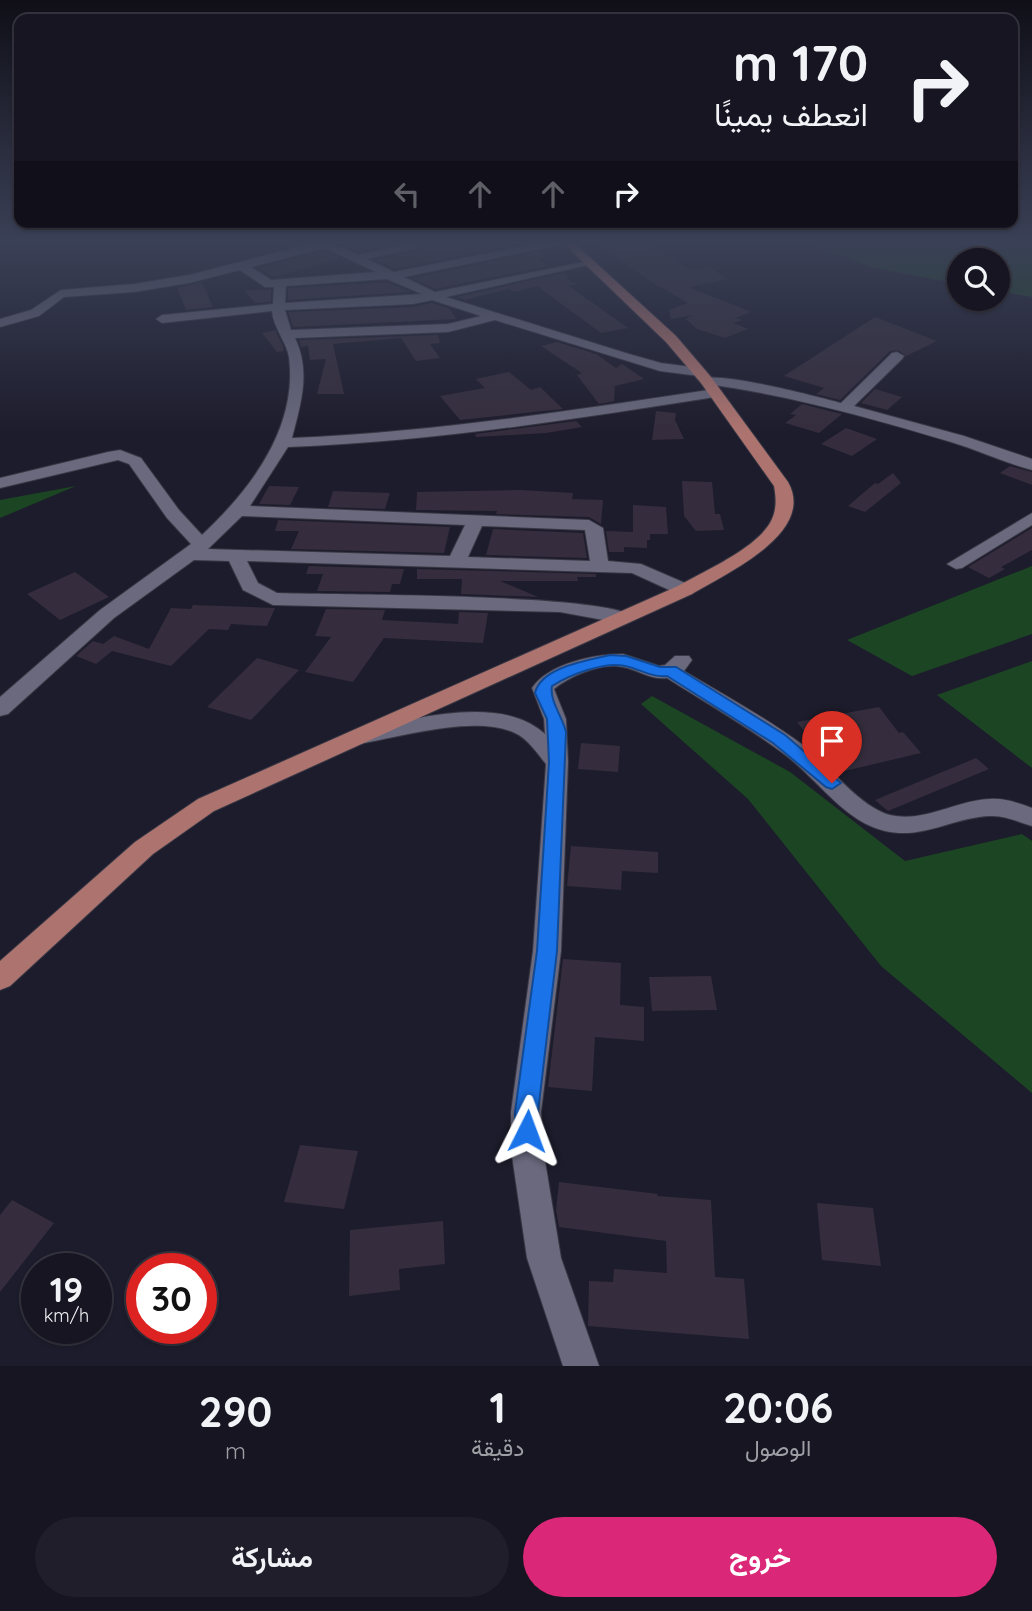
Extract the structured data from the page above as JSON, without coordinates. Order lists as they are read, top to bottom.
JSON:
{
  "page": {
    "turn": ["170 m", "انعطف يمينًا"],
    "speed": "19 km/h",
    "limit": "30",
    "eta": [
      "20:06",
      "الوصول",
      "1",
      "دقيقة",
      "290",
      "m"
    ],
    "buttons": ["خروج", "مشاركة"]
  }
}
